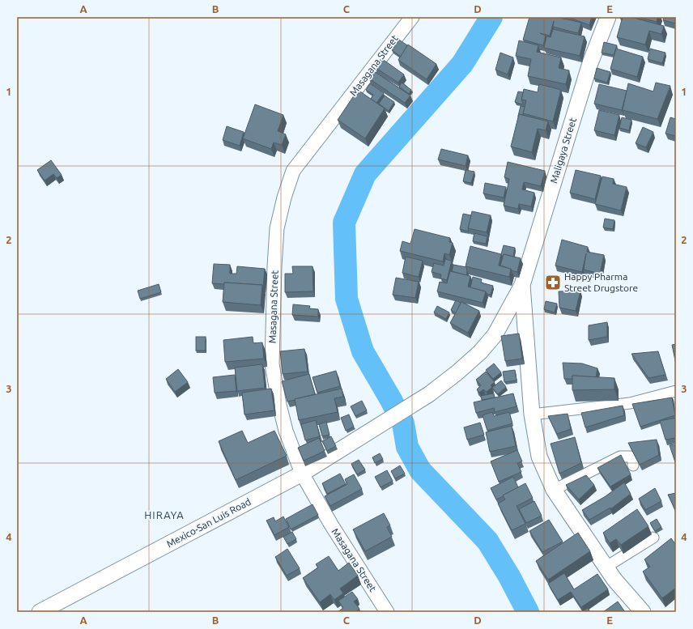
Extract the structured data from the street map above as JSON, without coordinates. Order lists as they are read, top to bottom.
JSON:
{
  "streets": {
    "main road": ["Maligaya Street", "Mexico-San Luis Road"],
    "street": ["Masagana Street"]
  },
  "crossings": [
    ["Masagana Street", "Mexico-San Luis Road"],
    ["Maligaya Street", "Mexico-San Luis Road"]
  ],
  "districts": ["HIRAYA"],
  "places": {
    "pharmacy": ["Happy Pharma Street Drugstore"]
  },
  "grid": {
    "columns": [
      "A",
      "B",
      "C",
      "D",
      "E"
    ],
    "rows": [
      "1",
      "2",
      "3",
      "4"
    ]
  }
}
